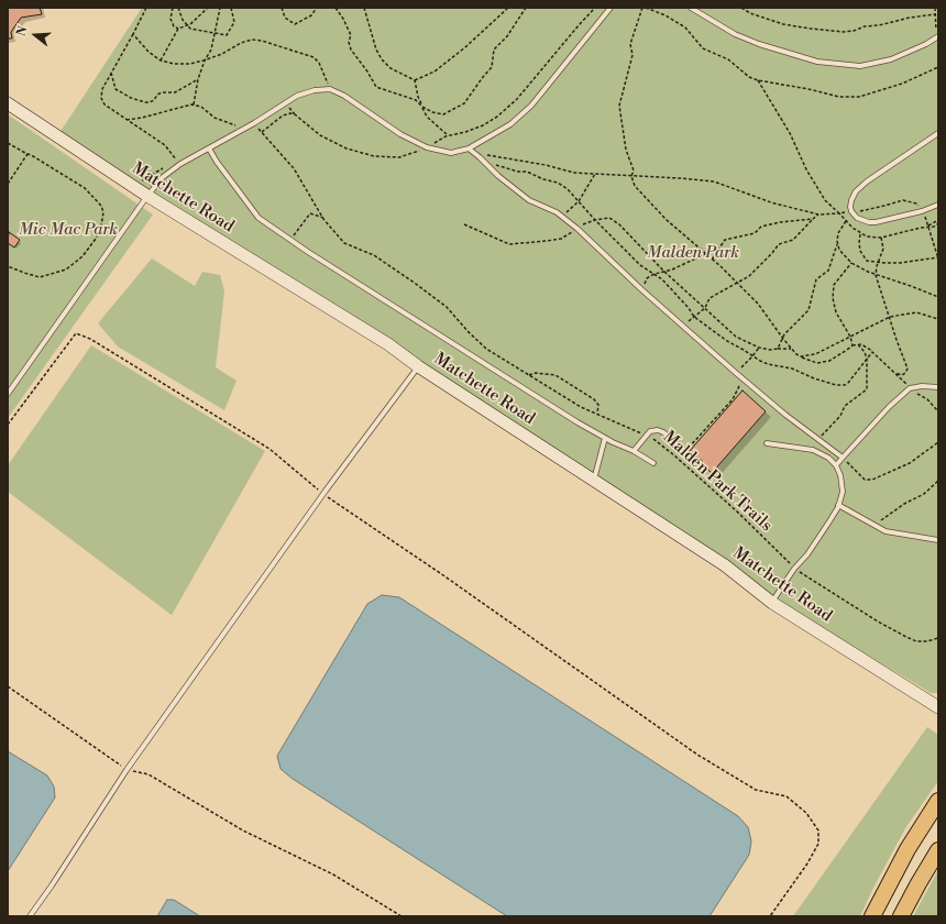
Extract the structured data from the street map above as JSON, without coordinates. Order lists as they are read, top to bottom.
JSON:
{
  "streets": {
    "main road": ["Matchette Road"],
    "path": ["Malden Park Trails"]
  },
  "parks": ["Mic Mac Park", "Malden Park"],
  "north": "left"
}
